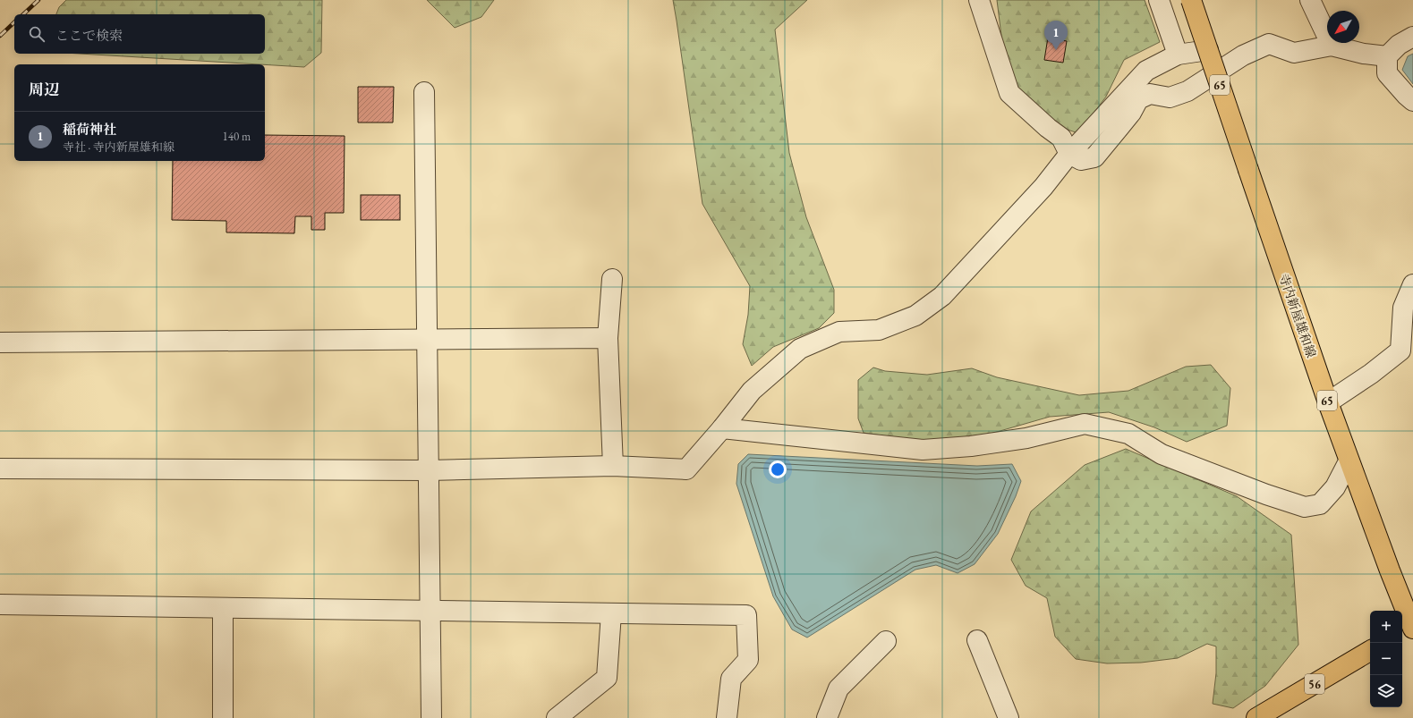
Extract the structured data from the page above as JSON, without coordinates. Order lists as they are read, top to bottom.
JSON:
{
  "streets": {
    "main road": ["65", "寺内新屋雄和線", "56"]
  },
  "north": "bottom left",
  "page": {
    "search": "ここで検索",
    "pins": "1",
    "heading": "周辺",
    "list": [
      {
        "mark": "1",
        "name": "稲荷神社",
        "note": "寺社 · 寺内新屋雄和線",
        "value": "140 m"
      }
    ],
    "map_buttons": ["+", "−"]
  }
}
